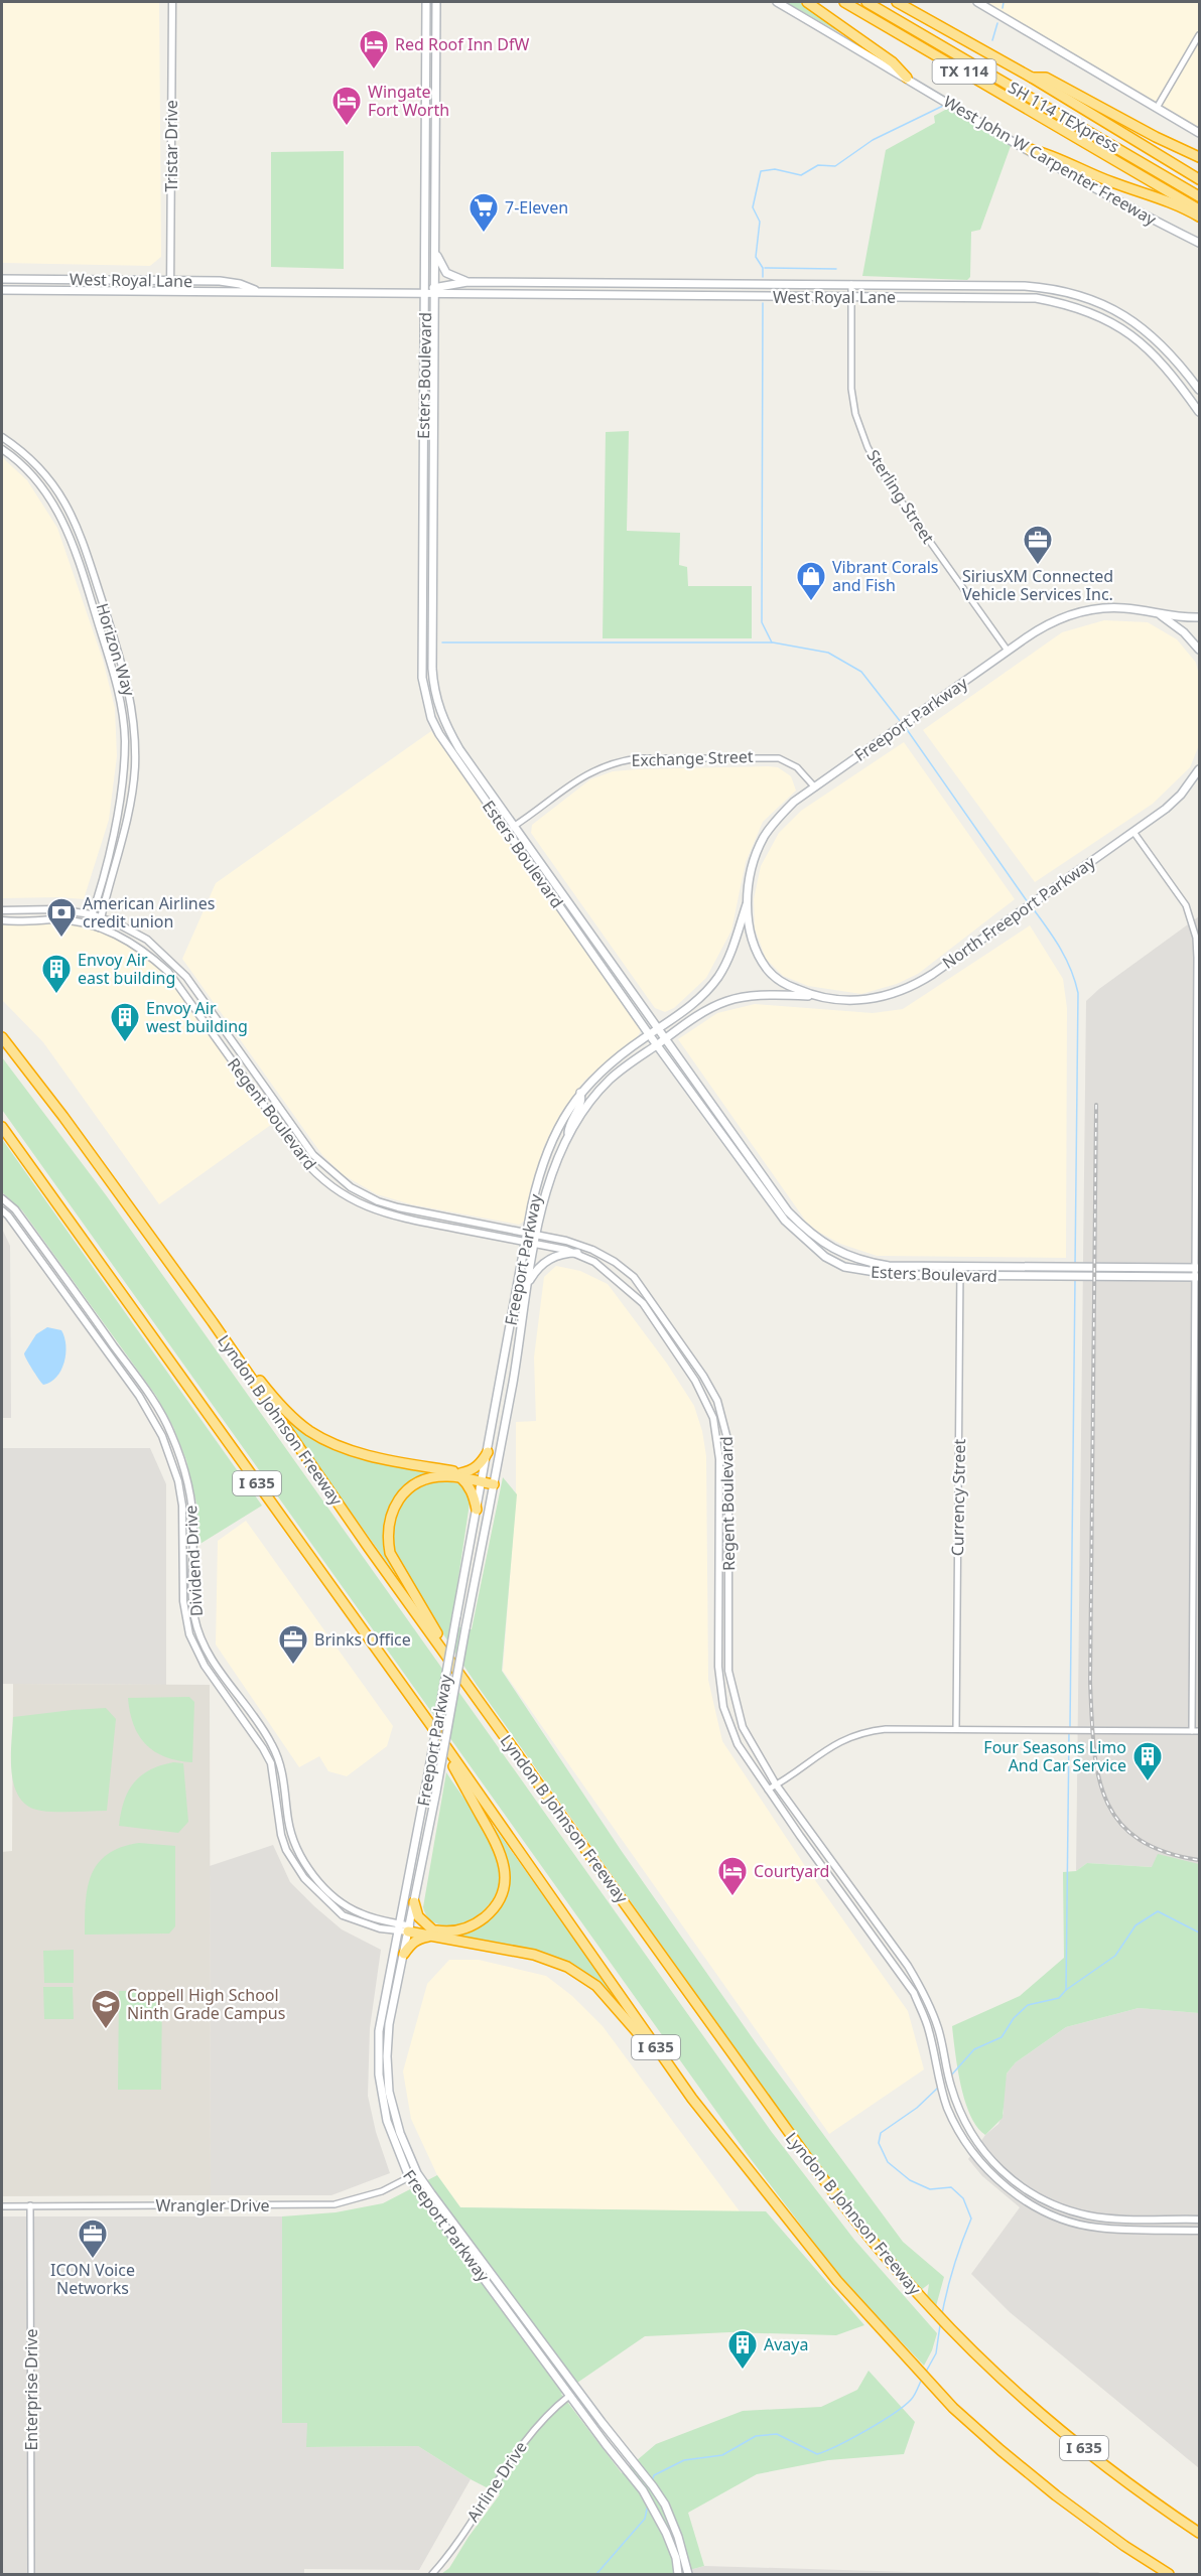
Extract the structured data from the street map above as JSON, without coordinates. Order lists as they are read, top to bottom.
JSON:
{
  "streets": {
    "highway": [
      "TX 114",
      "SH 114 TEXpress",
      "West John W Carpenter Freeway",
      "Lyndon B Johnson Freeway",
      "I 635"
    ],
    "main road": [
      "West Royal Lane",
      "Esters Boulevard",
      "Freeport Parkway",
      "North Freeport Parkway"
    ],
    "street": [
      "Tristar Drive",
      "Sterling Street",
      "Horizon Way",
      "Exchange Street",
      "Regent Boulevard",
      "Currency Street",
      "Dividend Drive",
      "Wrangler Drive",
      "Enterprise Drive",
      "Airline Drive"
    ]
  },
  "crossings": [
    ["Tristar Drive", "West Royal Lane"],
    ["West Royal Lane", "Esters Boulevard"],
    ["West Royal Lane", "Sterling Street"],
    ["Esters Boulevard", "Freeport Parkway"],
    ["Esters Boulevard", "Exchange Street"],
    ["Esters Boulevard", "Currency Street"],
    ["Sterling Street", "Freeport Parkway"],
    ["Horizon Way", "Regent Boulevard"],
    ["Freeport Parkway", "Exchange Street"],
    ["Freeport Parkway", "North Freeport Parkway"],
    ["Freeport Parkway", "Regent Boulevard"],
    ["Freeport Parkway", "Dividend Drive"],
    ["Freeport Parkway", "Wrangler Drive"],
    ["Freeport Parkway", "Airline Drive"],
    ["Wrangler Drive", "Enterprise Drive"]
  ],
  "places": {
    "hotel": ["Red Roof Inn DfW", "Wingate Fort Worth", "Courtyard"],
    "supermarket": ["7-Eleven"],
    "office": ["SiriusXM Connected Vehicle Services Inc.", "Brinks Office", "ICON Voice Networks"],
    "shop": ["Vibrant Corals and Fish"],
    "bank": ["American Airlines credit union"],
    "building": [
      "Envoy Air east building",
      "Envoy Air west building",
      "Four Seasons Limo And Car Service",
      "Avaya"
    ],
    "school or university": ["Coppell High School Ninth Grade Campus"]
  }
}
